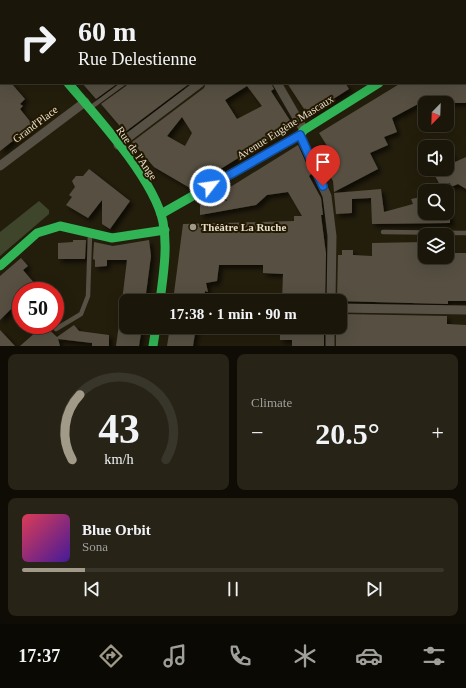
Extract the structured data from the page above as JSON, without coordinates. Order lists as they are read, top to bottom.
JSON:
{
  "streets": {
    "main road": ["Avenue Eugène Mascaux", "Rue de l'Ange"],
    "street": ["Grand'Place"]
  },
  "crossings": [
    ["Grand'Place", "Rue de l'Ange"],
    ["Avenue Eugène Mascaux", "Rue de l'Ange"]
  ],
  "places": ["Théâtre La Ruche"],
  "north": "bottom left",
  "page": {
    "turn": ["60 m", "Rue Delestienne"],
    "limit": "50",
    "trip": "17:38 · 1 min · 90 m",
    "tile": "Climate",
    "heat": ["−", "20.5°", "+"],
    "song": ["Blue Orbit", "Sona"],
    "tabs": "17:37",
    "gauge": ["43", "km/h"]
  }
}
